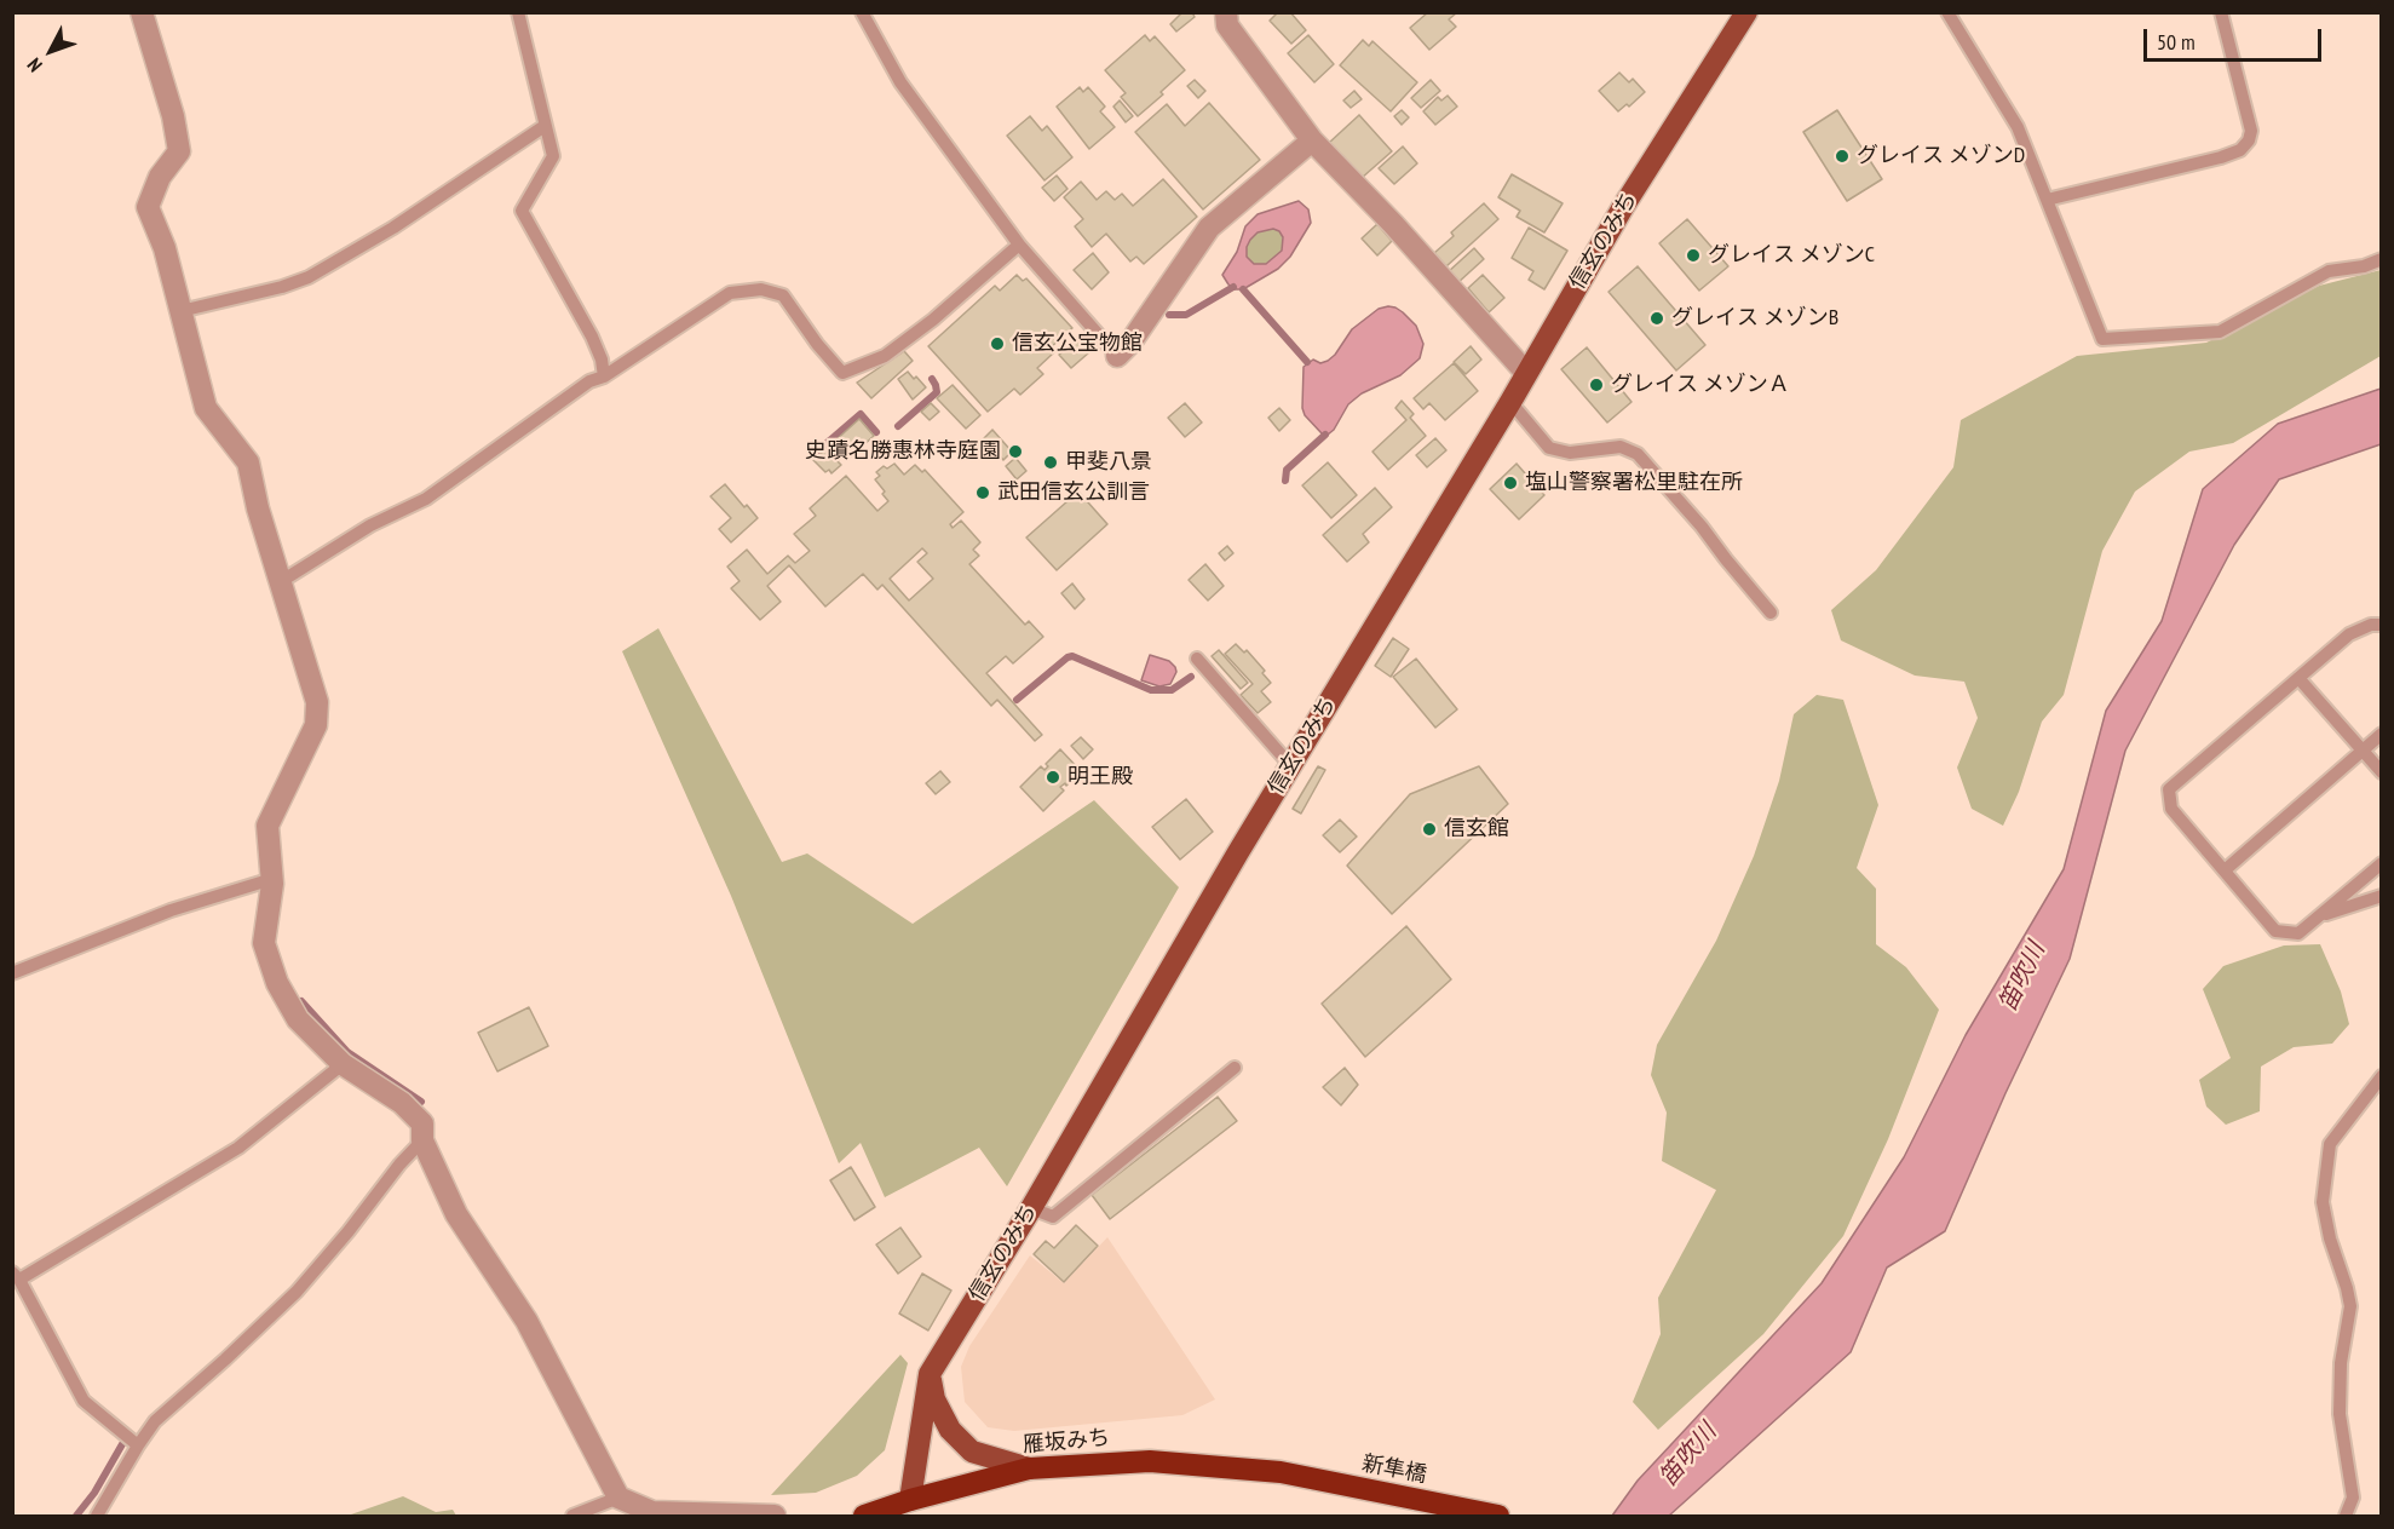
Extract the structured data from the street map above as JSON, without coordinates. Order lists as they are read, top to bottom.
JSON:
{
  "streets": {
    "highway": ["雁坂みち", "新隼橋"],
    "main road": ["信玄のみち"]
  },
  "crossings": [
    ["信玄のみち", "雁坂みち"],
    ["雁坂みち", "新隼橋"]
  ],
  "water": ["笛吹川"],
  "places": [
    "グレイス メゾンD",
    "グレイス メゾンC",
    "グレイス メゾンB",
    "信玄公宝物館",
    "グレイス メゾンＡ",
    "史蹟名勝惠林寺庭園",
    "甲斐八景",
    "塩山警察署松里駐在所",
    "武田信玄公訓言",
    "明王殿",
    "信玄館"
  ],
  "scale_bar": "50 m",
  "north": "bottom left"
}
